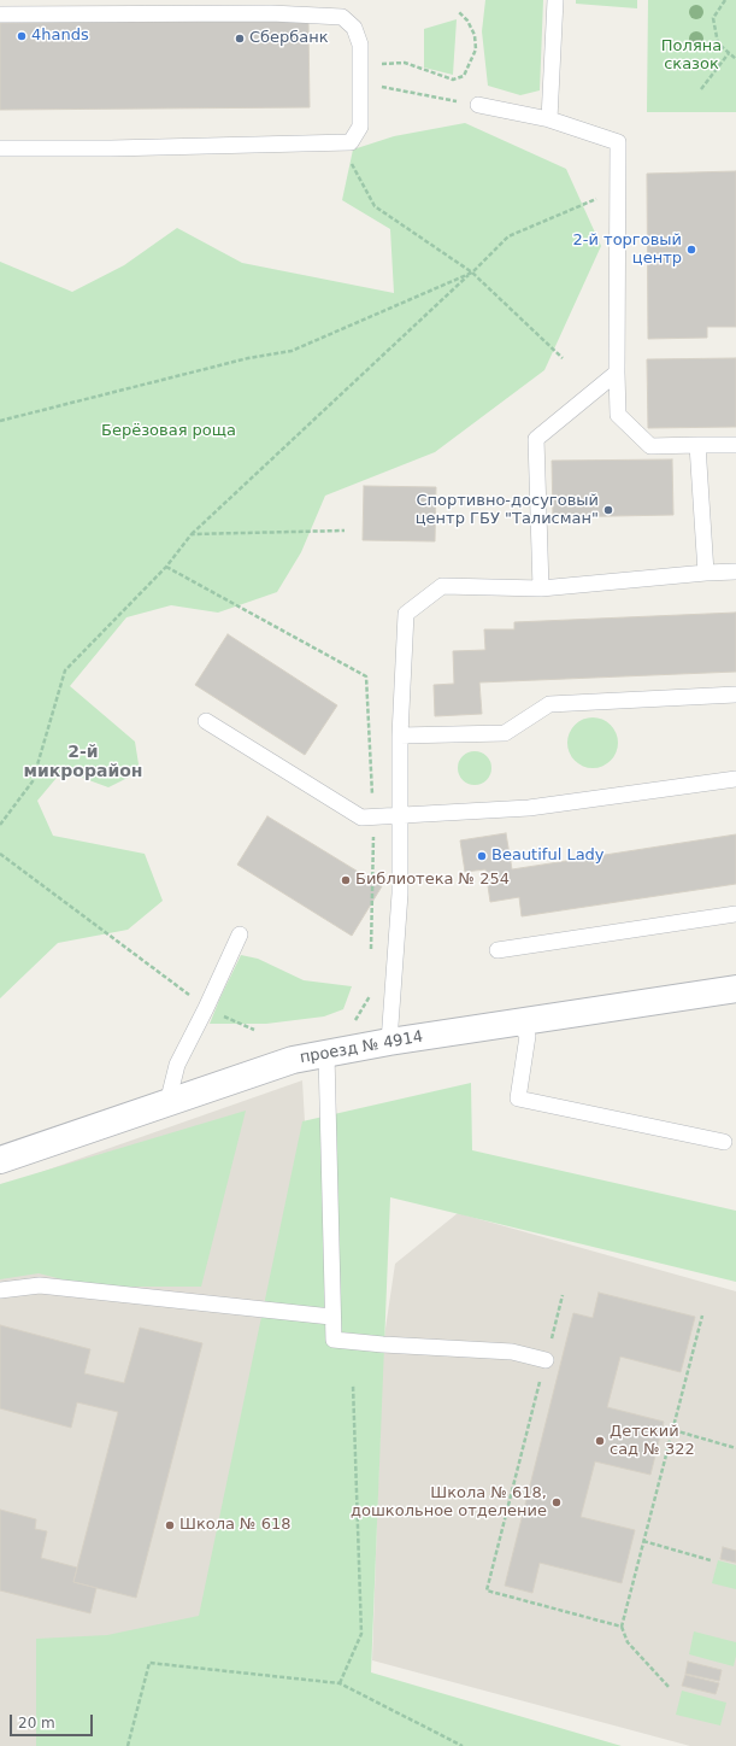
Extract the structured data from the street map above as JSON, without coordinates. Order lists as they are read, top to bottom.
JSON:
{
  "streets": {
    "street": ["проезд № 4914"]
  },
  "districts": ["2-й микрорайон"],
  "parks": ["Поляна сказок", "Берёзовая роща"],
  "places": [
    "4hands",
    "Сбербанк",
    "2-й торговый центр",
    "Спортивно-досуговый центр ГБУ \"Талисман\"",
    "Beautiful Lady",
    "Библиотека № 254",
    "Детский сад № 322",
    "Школа № 618, дошкольное отделение",
    "Школа № 618"
  ],
  "scale_bar": "20 m"
}
